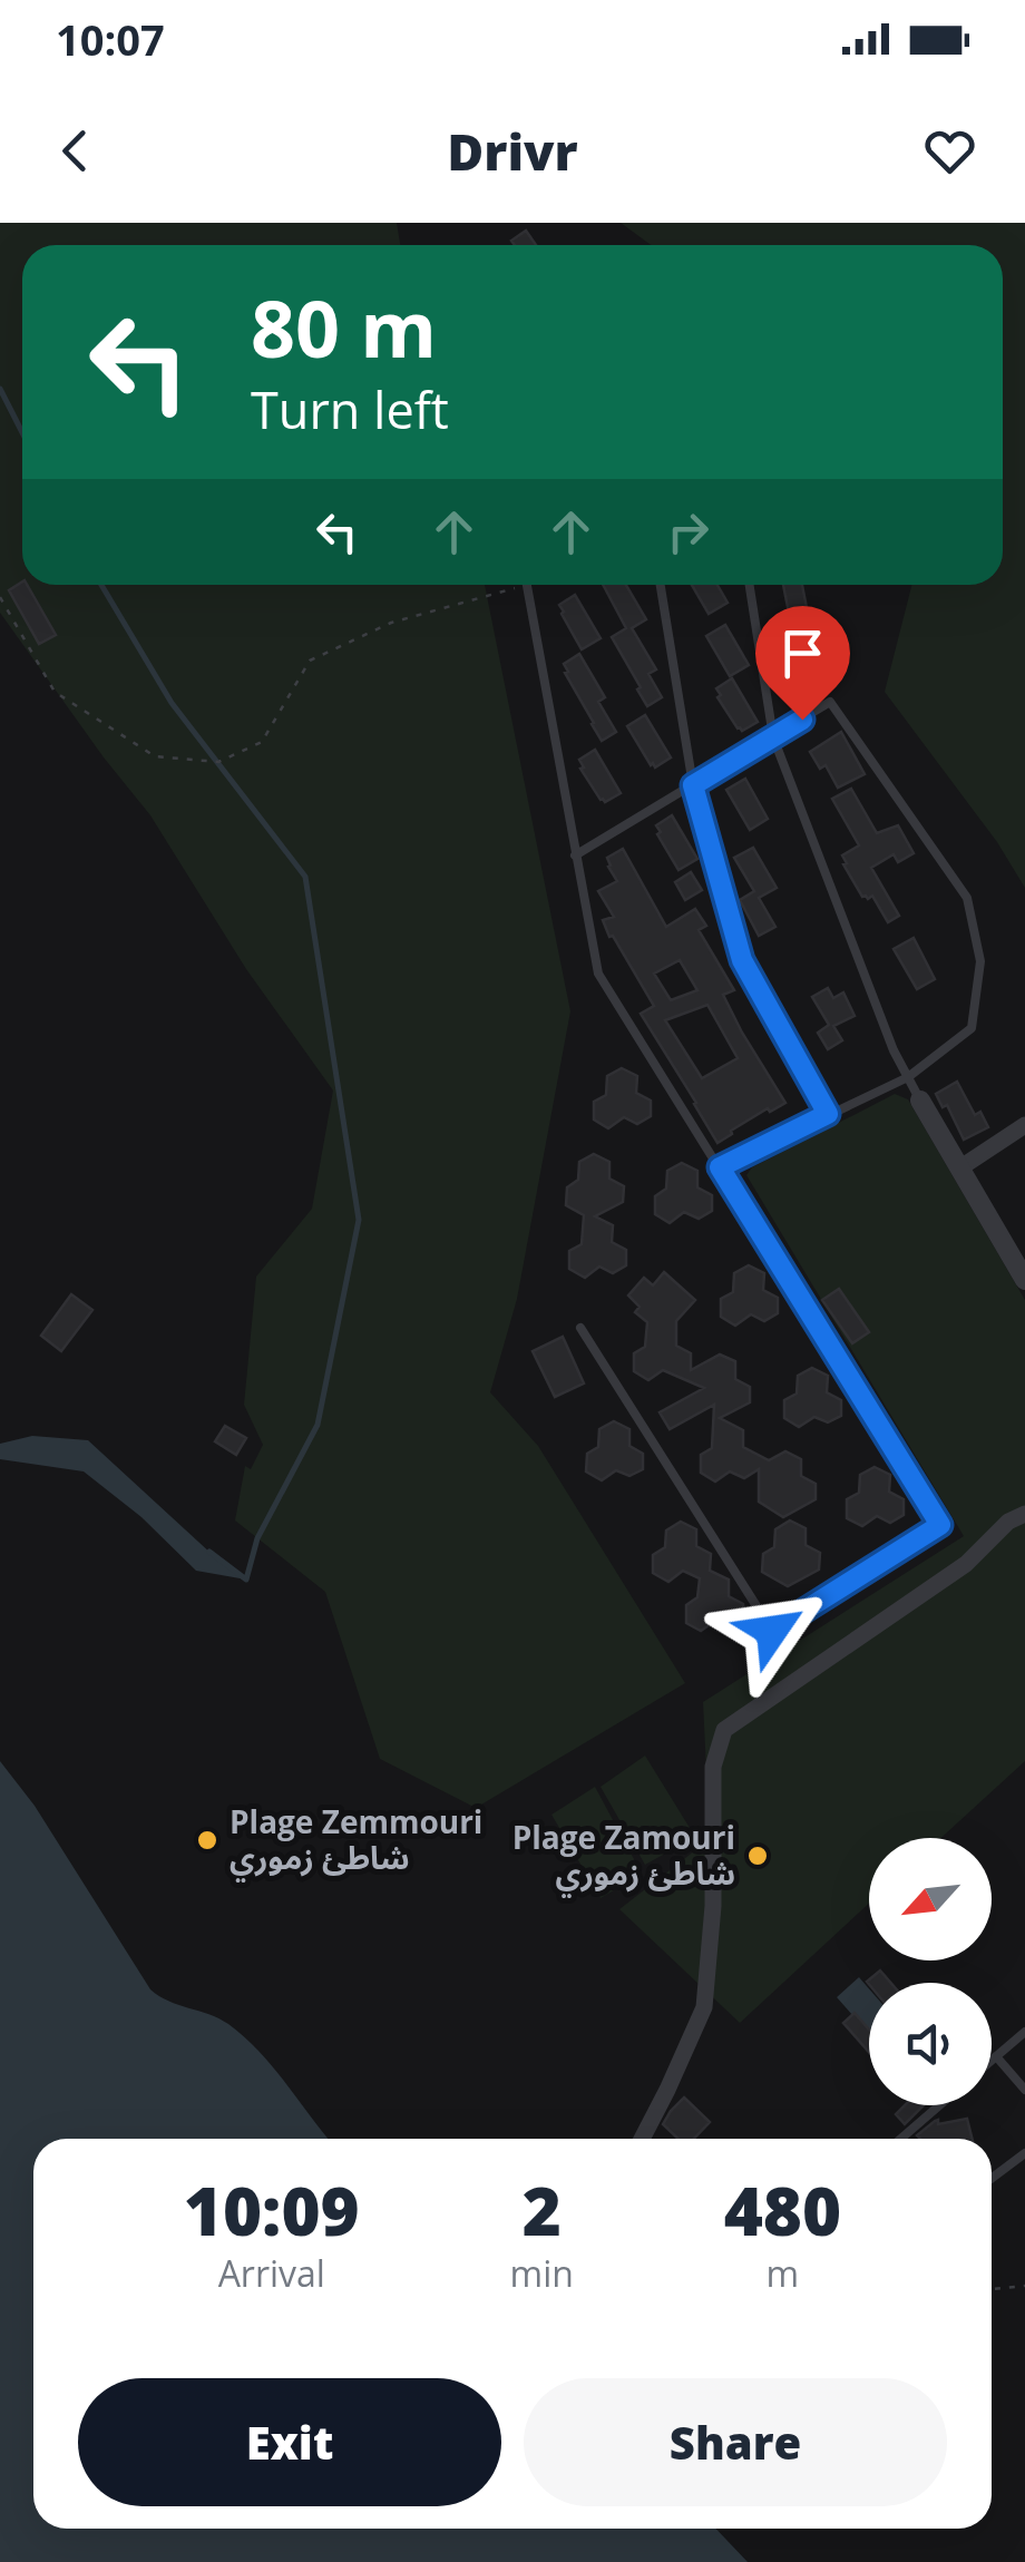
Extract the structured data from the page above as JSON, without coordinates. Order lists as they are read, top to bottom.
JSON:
{
  "places": ["Plage Zemmouri شاطئ زموري", "Plage Zamouri شاطئ زموري"],
  "north": "bottom left",
  "page": {
    "status": "10:07",
    "header": "Drivr",
    "turn": ["80 m", "Turn left"],
    "eta": [
      "10:09",
      "Arrival",
      "2",
      "min",
      "480",
      "m"
    ],
    "buttons": ["Exit", "Share"]
  }
}
